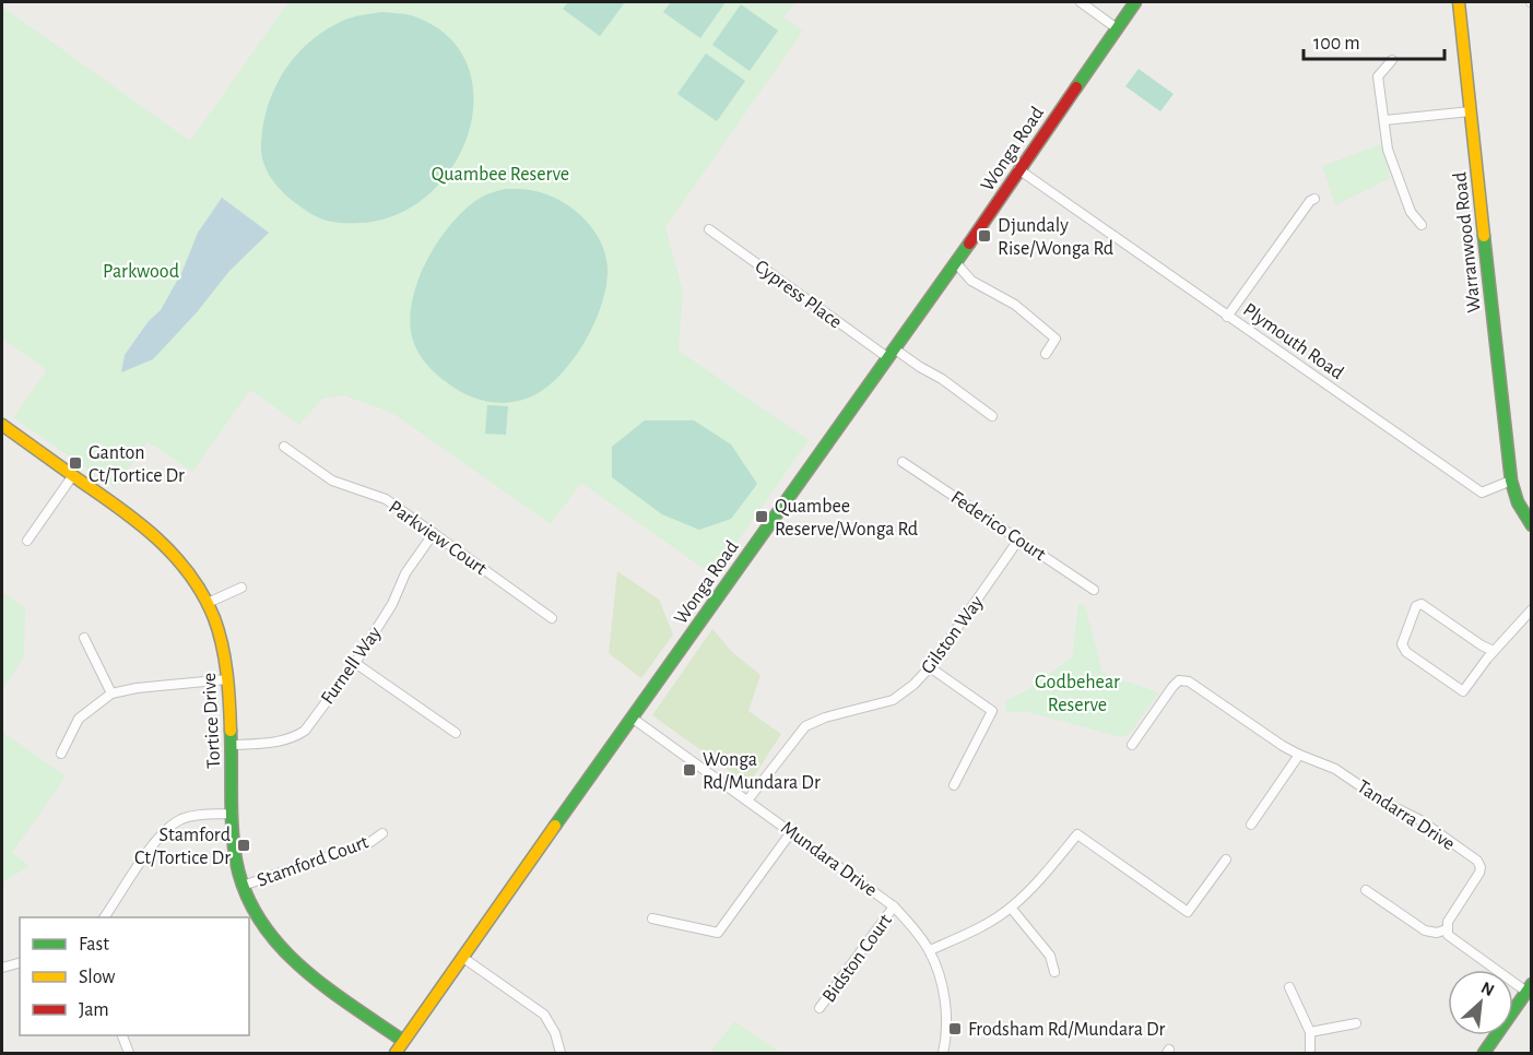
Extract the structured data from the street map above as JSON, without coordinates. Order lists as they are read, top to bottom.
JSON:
{
  "streets": {
    "main road": ["Wonga Road", "Warranwood Road", "Tortice Drive"],
    "street": [
      "Cypress Place",
      "Plymouth Road",
      "Federico Court",
      "Parkview Court",
      "Gilston Way",
      "Furnell Way",
      "Tandarra Drive",
      "Mundara Drive",
      "Stamford Court",
      "Bidston Court"
    ]
  },
  "crossings": [
    ["Wonga Road", "Cypress Place"],
    ["Wonga Road", "Plymouth Road"],
    ["Wonga Road", "Tortice Drive"],
    ["Wonga Road", "Mundara Drive"],
    ["Warranwood Road", "Plymouth Road"],
    ["Federico Court", "Gilston Way"],
    ["Parkview Court", "Furnell Way"],
    ["Gilston Way", "Mundara Drive"],
    ["Furnell Way", "Tortice Drive"],
    ["Tortice Drive", "Stamford Court"],
    ["Mundara Drive", "Bidston Court"]
  ],
  "parks": ["Quambee Reserve", "Parkwood", "Godbehear Reserve"],
  "places": {
    "transit": [
      "Djundaly Rise/Wonga Rd",
      "Ganton Ct/Tortice Dr",
      "Quambee Reserve/Wonga Rd",
      "Wonga Rd/Mundara Dr",
      "Stamford Ct/Tortice Dr",
      "Frodsham Rd/Mundara Dr"
    ]
  },
  "legend": ["Fast", "Slow", "Jam"],
  "scale_bar": "100 m",
  "north": "top right"
}
